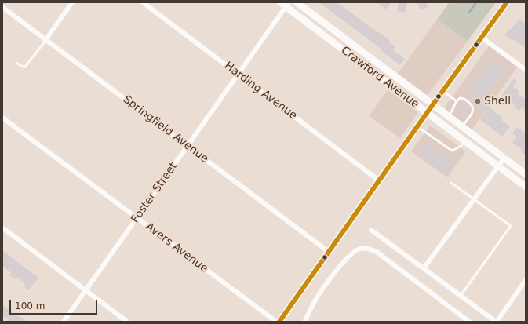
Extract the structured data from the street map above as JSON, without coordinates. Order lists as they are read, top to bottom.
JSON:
{
  "streets": {
    "main road": ["Crawford Avenue"],
    "street": [
      "Harding Avenue",
      "Springfield Avenue",
      "Foster Street",
      "Avers Avenue"
    ]
  },
  "crossings": [
    ["Crawford Avenue", "Foster Street"],
    ["Harding Avenue", "Foster Street"],
    ["Springfield Avenue", "Foster Street"],
    ["Foster Street", "Avers Avenue"]
  ],
  "places": ["Shell"],
  "scale_bar": "100 m"
}
